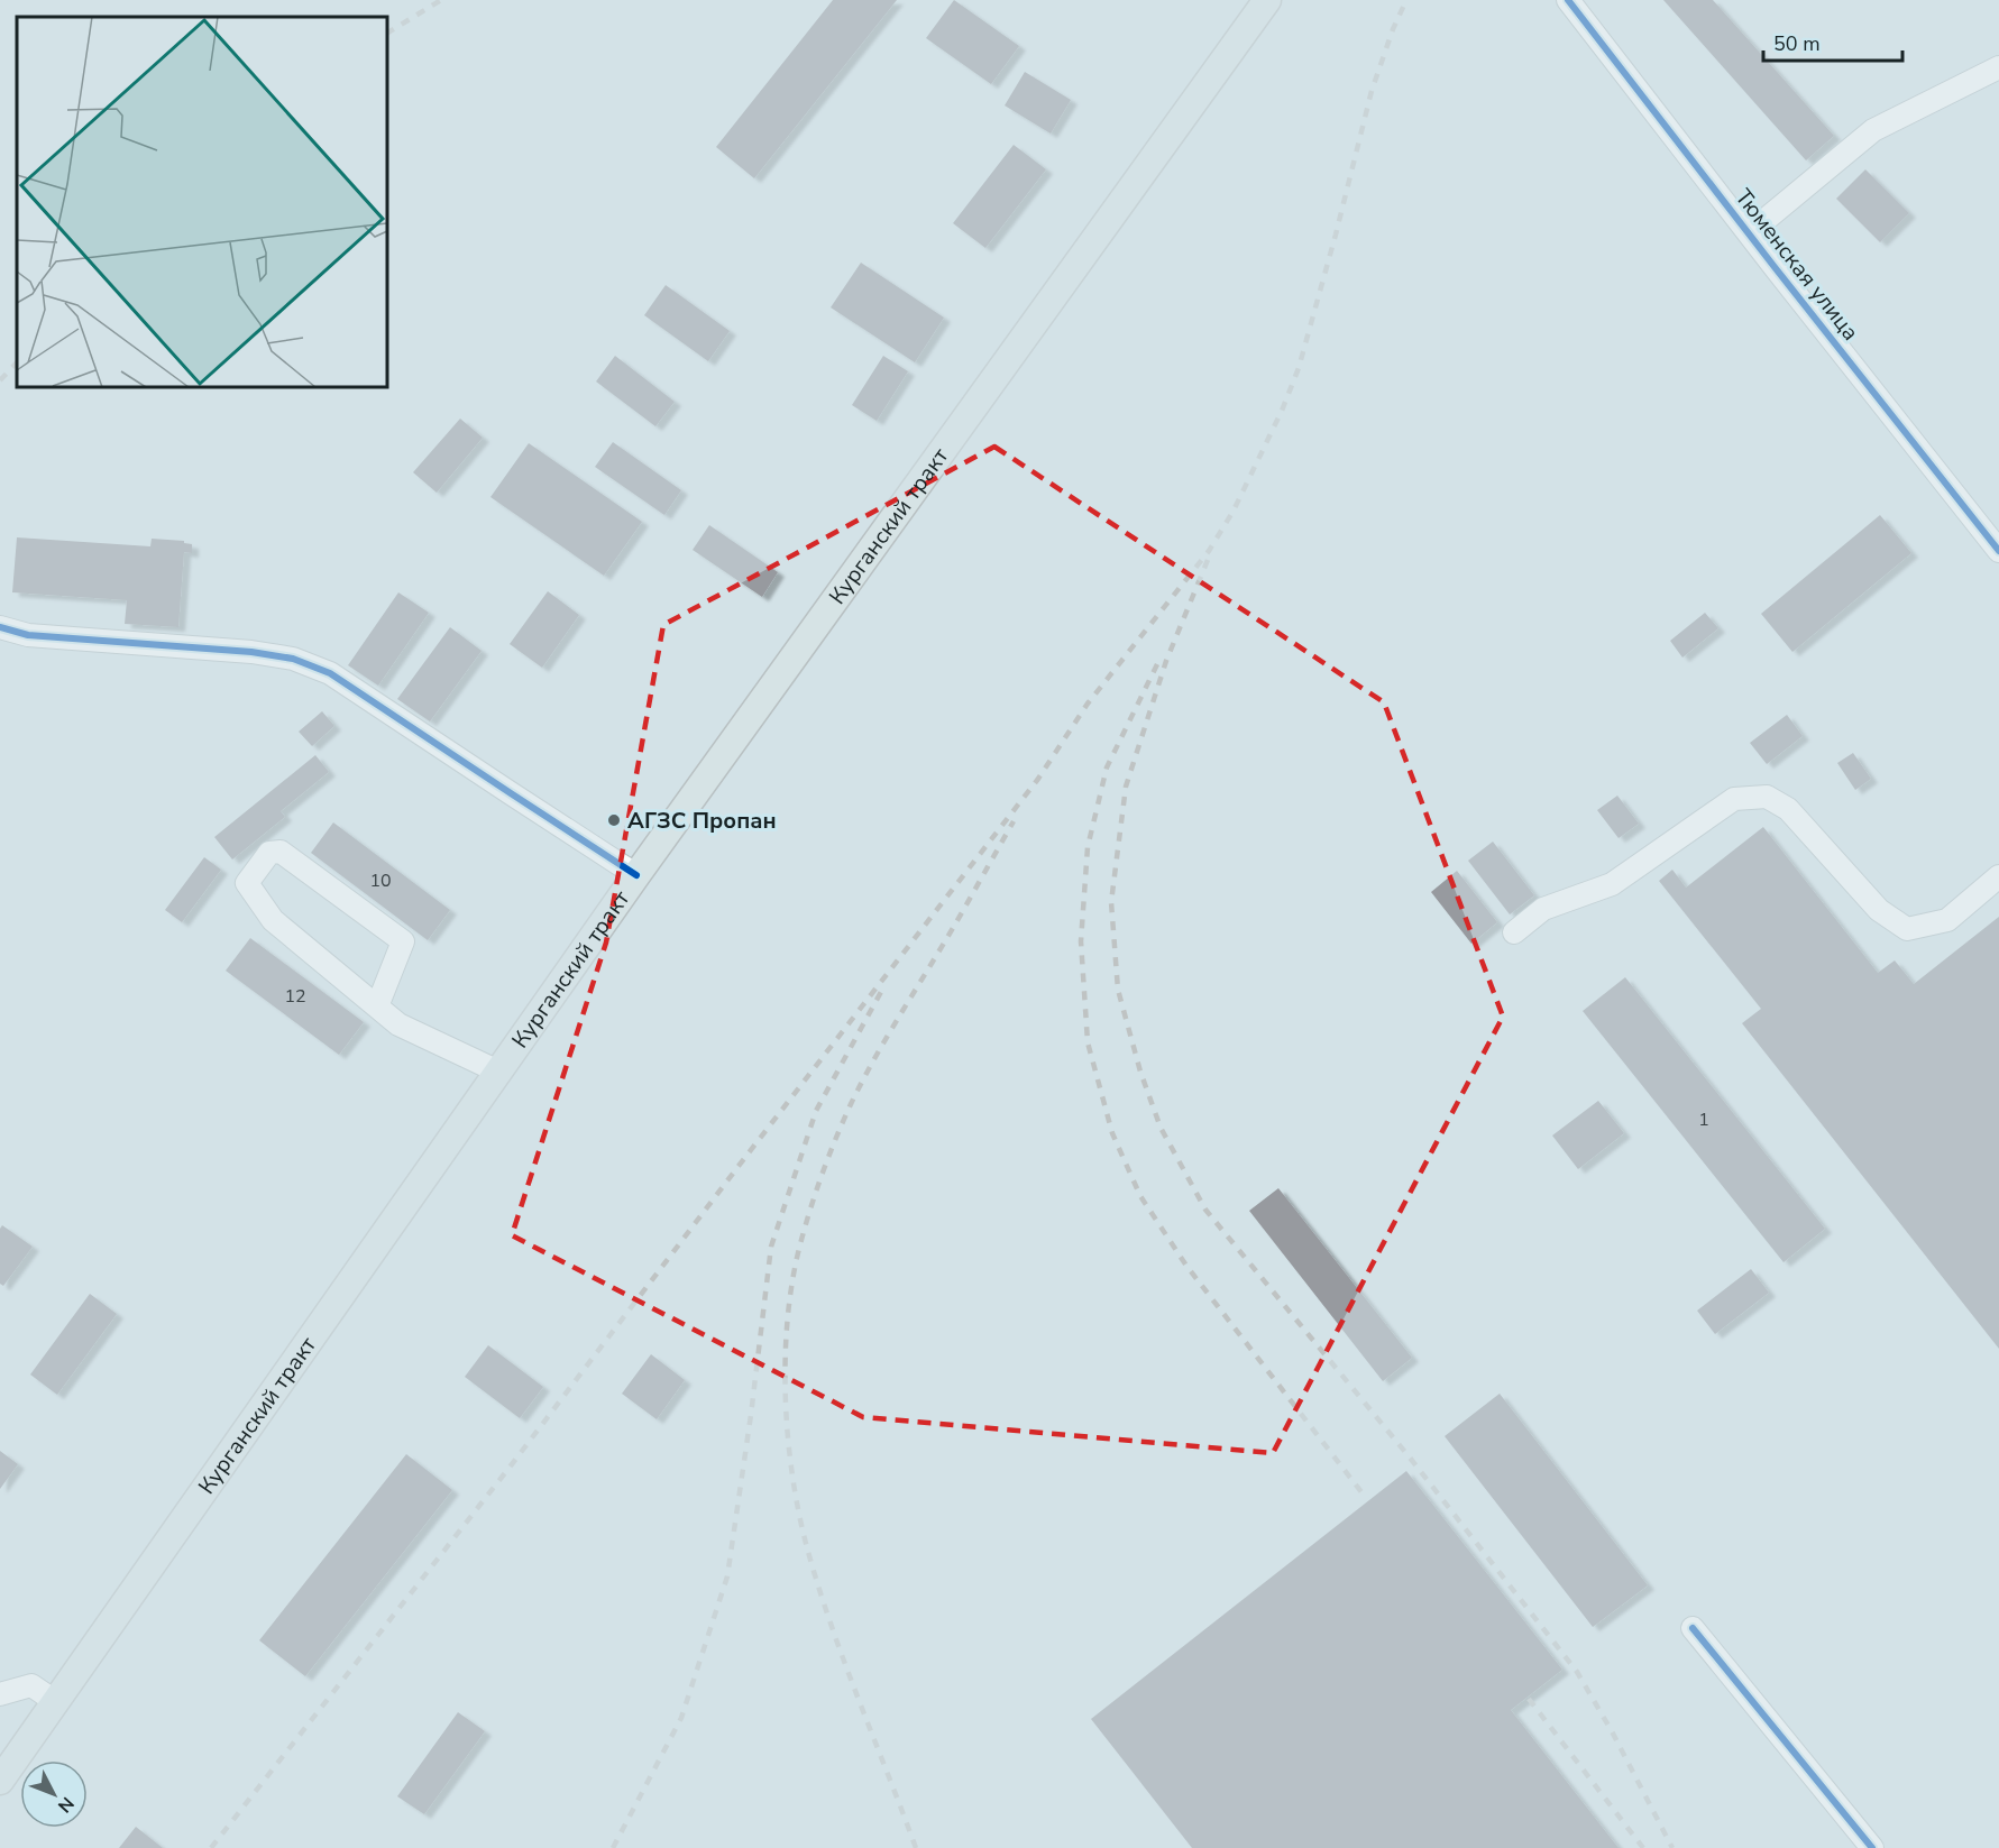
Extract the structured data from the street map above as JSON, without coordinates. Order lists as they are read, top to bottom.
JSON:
{
  "streets": {
    "main road": ["Курганский тракт"],
    "street": ["Тюменская улица"]
  },
  "places": ["АГЗС Пропан"],
  "house_numbers": ["10", "12", "1"],
  "scale_bar": "50 m",
  "north": "bottom right"
}
